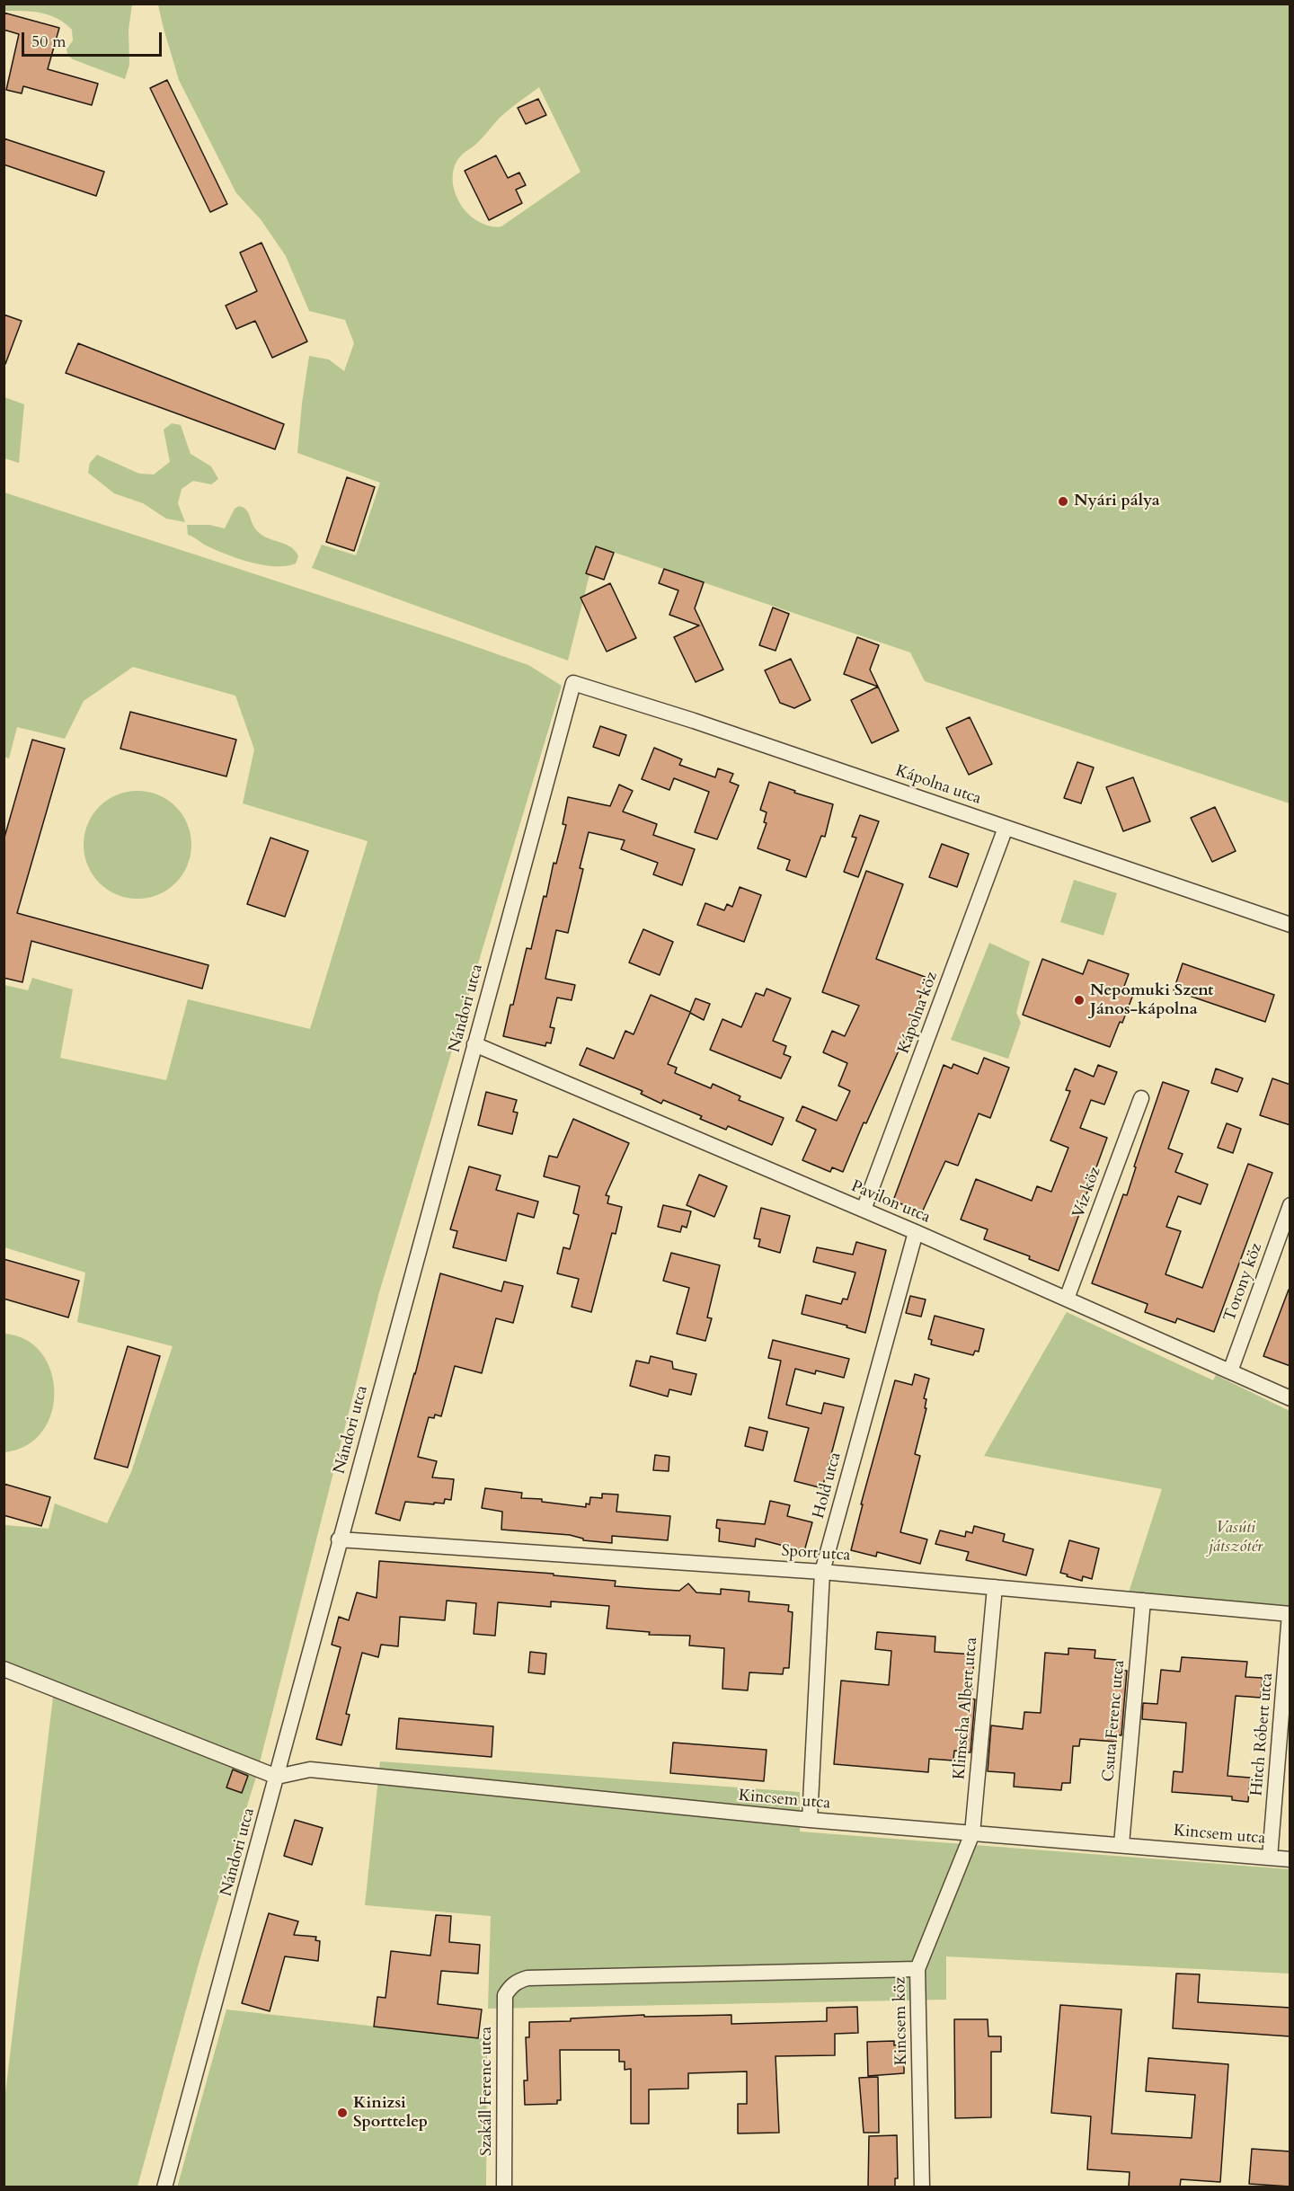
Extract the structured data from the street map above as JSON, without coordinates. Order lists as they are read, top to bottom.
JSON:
{
  "streets": {
    "street": [
      "Kápolna utca",
      "Nándori utca",
      "Kápolna köz",
      "Víz köz",
      "Pavilon utca",
      "Torony köz",
      "Hold utca",
      "Sport utca",
      "Klimscha Albert utca",
      "Csuta Ferenc utca",
      "Hitch Róbert utca",
      "Kincsem utca",
      "Kincsem köz",
      "Szakáll Ferenc utca"
    ]
  },
  "crossings": [
    ["Kápolna utca", "Nándori utca"],
    ["Kápolna utca", "Kápolna köz"],
    ["Nándori utca", "Pavilon utca"],
    ["Nándori utca", "Sport utca"],
    ["Nándori utca", "Kincsem utca"],
    ["Kápolna köz", "Pavilon utca"],
    ["Víz köz", "Pavilon utca"],
    ["Pavilon utca", "Torony köz"],
    ["Pavilon utca", "Hold utca"],
    ["Hold utca", "Sport utca"],
    ["Hold utca", "Kincsem utca"],
    ["Sport utca", "Klimscha Albert utca"],
    ["Sport utca", "Csuta Ferenc utca"],
    ["Sport utca", "Hitch Róbert utca"],
    ["Klimscha Albert utca", "Kincsem utca"],
    ["Klimscha Albert utca", "Kincsem köz"],
    ["Csuta Ferenc utca", "Kincsem utca"],
    ["Hitch Róbert utca", "Kincsem utca"],
    ["Kincsem utca", "Kincsem köz"],
    ["Kincsem köz", "Szakáll Ferenc utca"]
  ],
  "parks": ["Vasúti játszótér"],
  "places": ["Nyári pálya", "Nepomuki Szent János-kápolna", "Kinizsi Sporttelep"],
  "scale_bar": "50 m"
}
